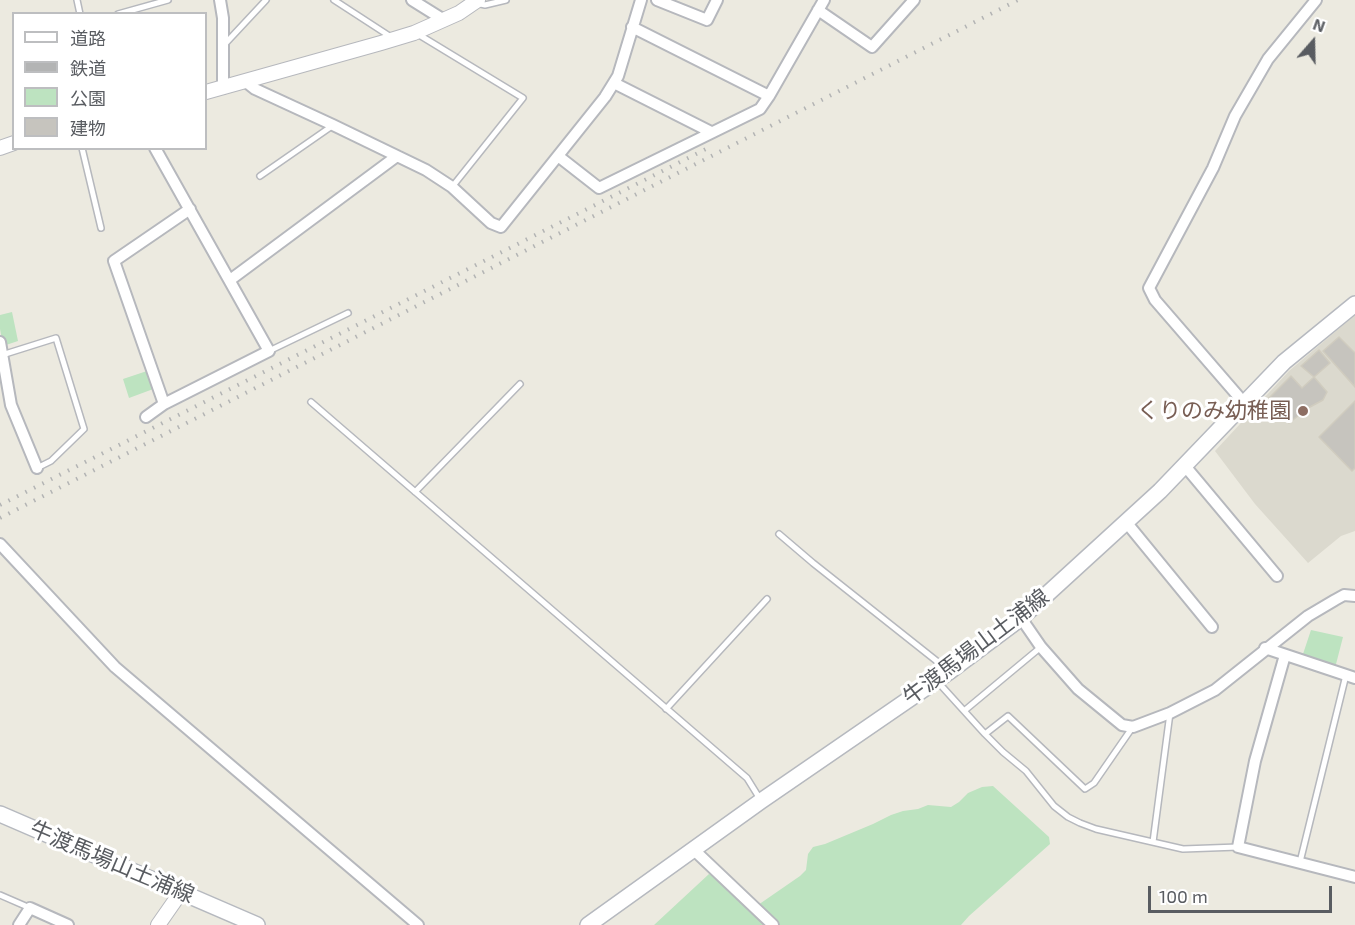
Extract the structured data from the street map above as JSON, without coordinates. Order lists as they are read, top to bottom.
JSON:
{
  "streets": {
    "main road": ["牛渡馬場山土浦線"]
  },
  "places": ["くりのみ幼稚園"],
  "legend": [
    "道路",
    "鉄道",
    "公園",
    "建物"
  ],
  "scale_bar": "100 m",
  "north": "top"
}
